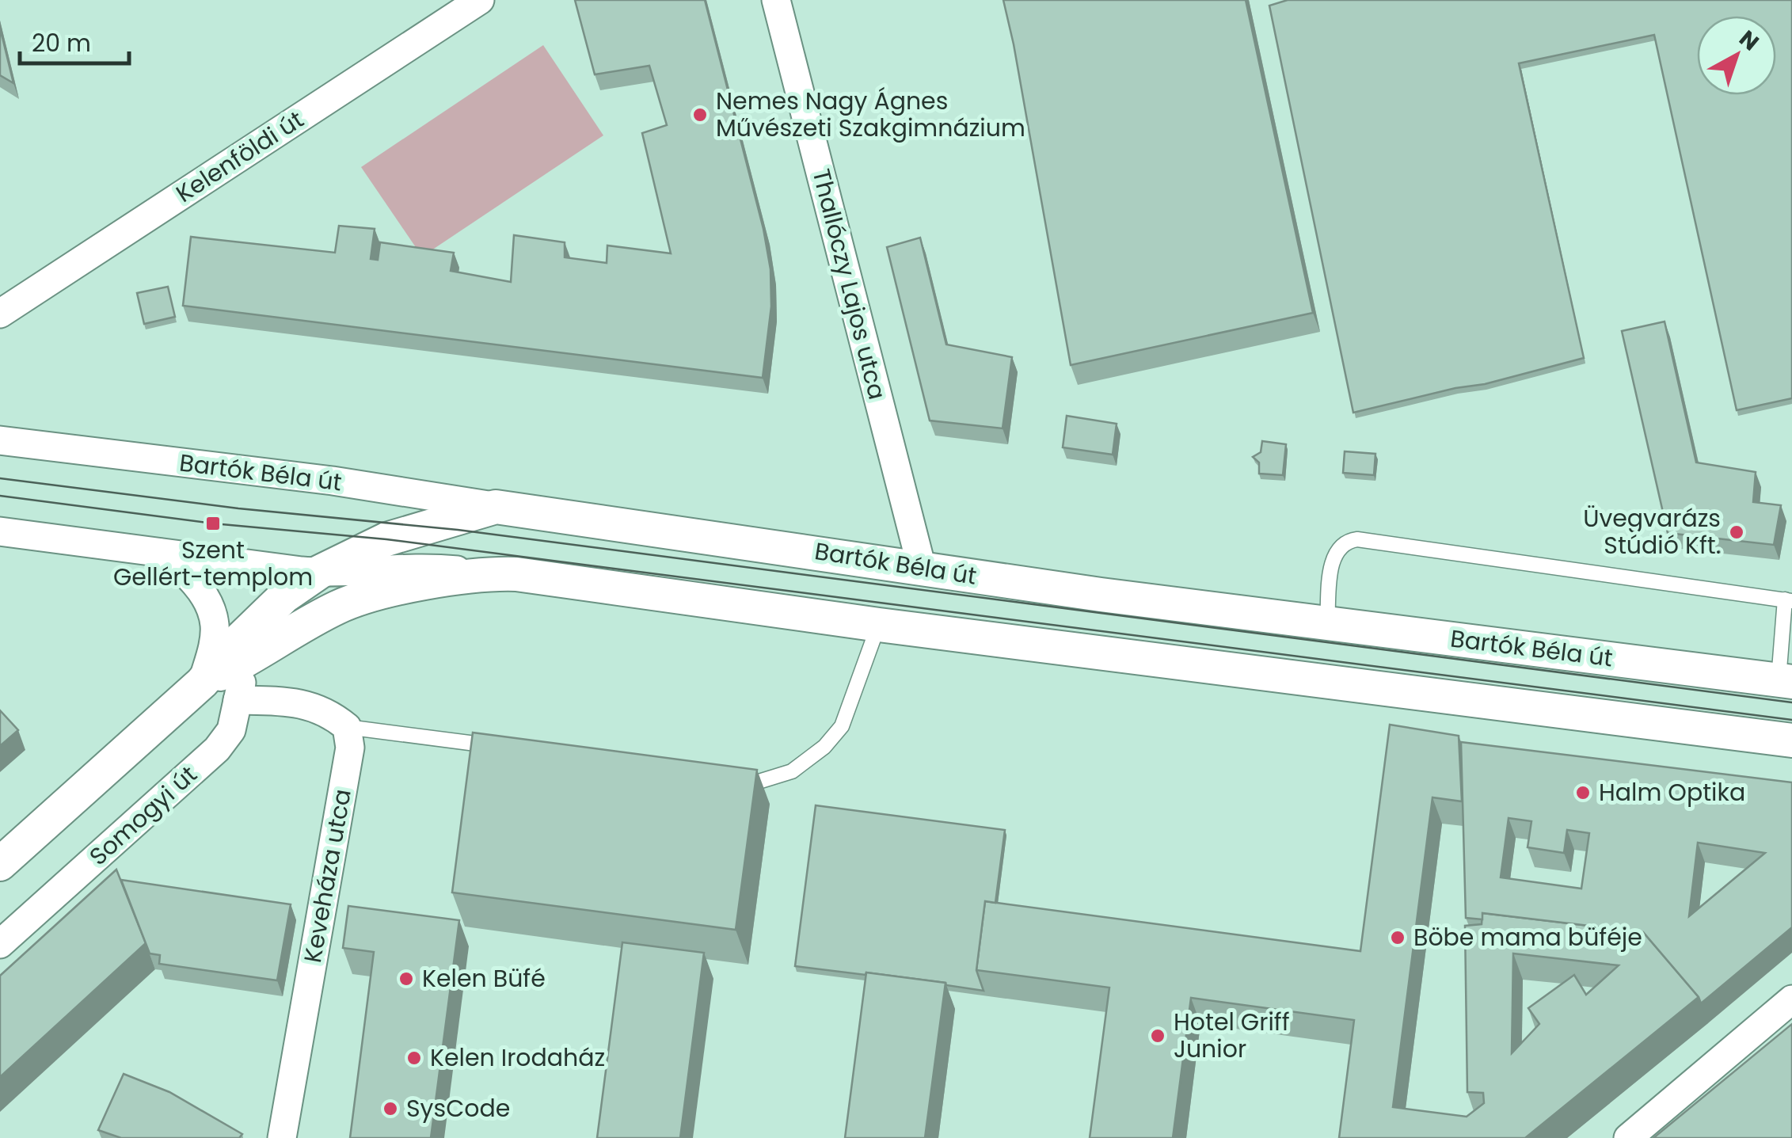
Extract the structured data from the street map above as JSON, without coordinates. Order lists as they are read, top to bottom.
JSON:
{
  "streets": {
    "street": [
      "Kelenföldi út",
      "Thallóczy Lajos utca",
      "Bartók Béla út",
      "Somogyi út",
      "Keveháza utca"
    ]
  },
  "crossings": [
    ["Thallóczy Lajos utca", "Bartók Béla út"]
  ],
  "places": {
    "other": [
      "Nemes Nagy Ágnes Művészeti Szakgimnázium",
      "Üvegvarázs Stúdió Kft.",
      "Halm Optika",
      "Böbe mama büféje",
      "Kelen Büfé",
      "Hotel Griff Junior",
      "Kelen Irodaház",
      "SysCode"
    ],
    "transit": ["Szent Gellért-templom"]
  },
  "scale_bar": "20 m",
  "north": "top right"
}
